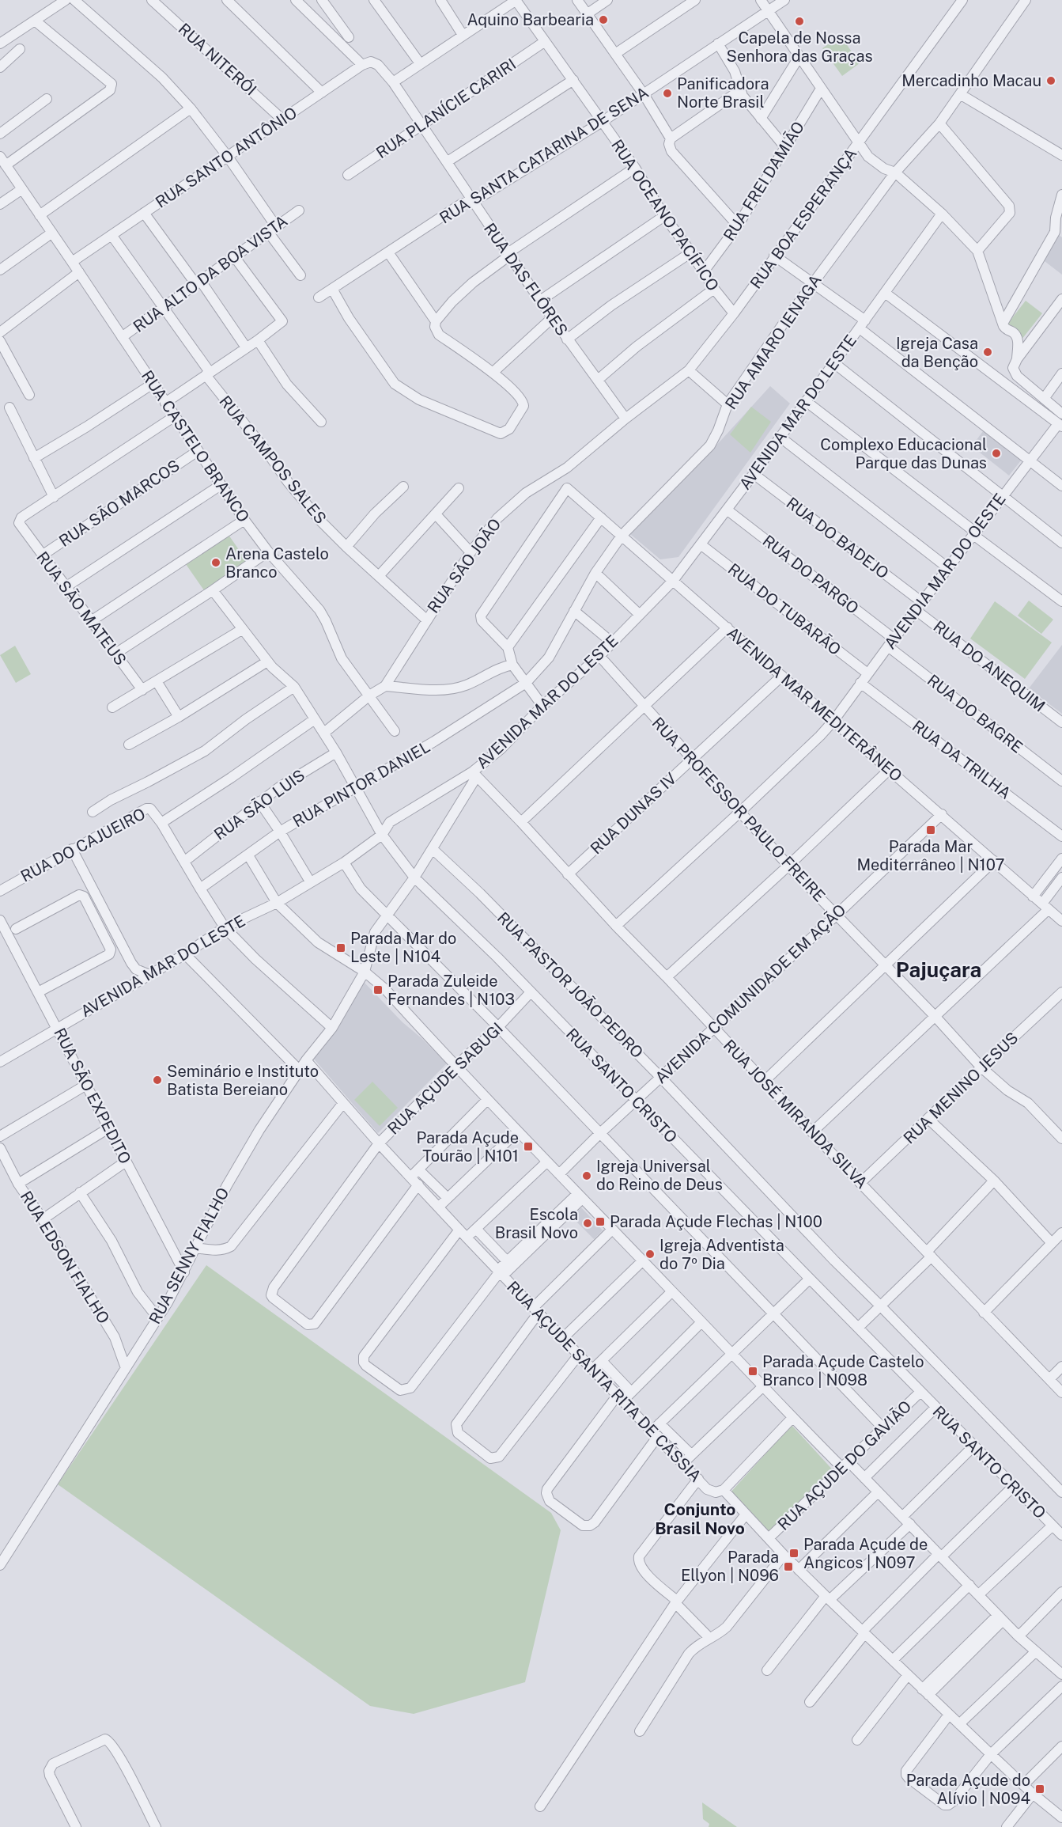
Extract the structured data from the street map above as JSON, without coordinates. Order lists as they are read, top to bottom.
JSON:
{
  "streets": {
    "street": [
      "RUA NITERÓI",
      "RUA PLANÍCIE CARIRI",
      "RUA SANTA CATARINA DE SENA",
      "RUA SANTO ANTÔNIO",
      "RUA FREI DAMIÃO",
      "RUA OCEANO PACÍFICO",
      "RUA BOA ESPERANÇA",
      "RUA ALTO DA BOA VISTA",
      "RUA DAS FLÔRES",
      "RUA AMARO IENAGA",
      "AVENIDA MAR DO LESTE",
      "RUA CASTELO BRANCO",
      "RUA CAMPOS SALES",
      "RUA SÃO MARCOS",
      "RUA DO BADEJO",
      "RUA SÃO JOÃO",
      "AVENDIA MAR DO OESTE",
      "RUA DO PARGO",
      "RUA SÃO MATEUS",
      "RUA DO TUBARÃO",
      "RUA DO ANEQUIM",
      "AVENIDA MAR MEDITERÂNEO",
      "RUA DO BAGRE",
      "RUA DA TRILHA",
      "RUA PINTOR DANIEL",
      "RUA SÃO LUIS",
      "RUA PROFESSOR PAULO FREIRE",
      "RUA DUNAS IV",
      "RUA DO CAJUEIRO",
      "RUA PASTOR JOÃO PEDRO",
      "AVENIDA COMUNIDADE EM AÇÃO",
      "RUA AÇUDE SABUGI",
      "RUA SANTO CRISTO",
      "RUA MENINO JESUS",
      "RUA SÃO EXPEDITO",
      "RUA JOSÉ MIRANDA SILVA",
      "RUA SENNY FIALHO",
      "RUA EDSON FIALHO",
      "RUA AÇUDE SANTA RITA DE CÁSSIA",
      "RUA AÇUDE DO GAVIÃO"
    ]
  },
  "crossings": [
    ["RUA NITERÓI", "RUA SANTO ANTÔNIO"],
    ["RUA PLANÍCIE CARIRI", "RUA OCEANO PACÍFICO"],
    ["RUA PLANÍCIE CARIRI", "RUA DAS FLÔRES"],
    ["RUA SANTA CATARINA DE SENA", "RUA OCEANO PACÍFICO"],
    ["RUA SANTA CATARINA DE SENA", "RUA DAS FLÔRES"],
    ["RUA SANTO ANTÔNIO", "RUA DAS FLÔRES"],
    ["RUA SANTO ANTÔNIO", "RUA CASTELO BRANCO"],
    ["RUA SANTO ANTÔNIO", "RUA CAMPOS SALES"],
    ["RUA FREI DAMIÃO", "RUA OCEANO PACÍFICO"],
    ["RUA OCEANO PACÍFICO", "RUA BOA ESPERANÇA"],
    ["RUA BOA ESPERANÇA", "RUA DAS FLÔRES"],
    ["RUA BOA ESPERANÇA", "RUA SÃO JOÃO"],
    ["RUA ALTO DA BOA VISTA", "RUA CASTELO BRANCO"],
    ["RUA ALTO DA BOA VISTA", "RUA CAMPOS SALES"],
    ["RUA DAS FLÔRES", "RUA SÃO JOÃO"],
    ["RUA AMARO IENAGA", "AVENIDA MAR MEDITERÂNEO"],
    ["RUA AMARO IENAGA", "RUA PINTOR DANIEL"],
    ["AVENIDA MAR DO LESTE", "RUA DO BADEJO"],
    ["AVENIDA MAR DO LESTE", "RUA DO PARGO"],
    ["AVENIDA MAR DO LESTE", "RUA DO TUBARÃO"],
    ["AVENIDA MAR DO LESTE", "AVENIDA MAR MEDITERÂNEO"],
    ["AVENIDA MAR DO LESTE", "RUA PROFESSOR PAULO FREIRE"],
    ["AVENIDA MAR DO LESTE", "RUA DO CAJUEIRO"],
    ["AVENIDA MAR DO LESTE", "RUA SANTO CRISTO"],
    ["AVENIDA MAR DO LESTE", "RUA SÃO EXPEDITO"],
    ["AVENIDA MAR DO LESTE", "RUA JOSÉ MIRANDA SILVA"],
    ["AVENIDA MAR DO LESTE", "RUA SENNY FIALHO"],
    ["RUA CASTELO BRANCO", "RUA SÃO MARCOS"],
    ["RUA CASTELO BRANCO", "RUA SÃO JOÃO"],
    ["RUA CAMPOS SALES", "RUA SÃO JOÃO"],
    ["RUA SÃO MARCOS", "RUA SÃO MATEUS"],
    ["RUA DO BADEJO", "AVENDIA MAR DO OESTE"],
    ["RUA DO BADEJO", "RUA DO ANEQUIM"],
    ["RUA SÃO JOÃO", "RUA SANTO CRISTO"],
    ["AVENDIA MAR DO OESTE", "RUA DO PARGO"],
    ["AVENDIA MAR DO OESTE", "RUA DO TUBARÃO"],
    ["AVENDIA MAR DO OESTE", "RUA DO ANEQUIM"],
    ["AVENDIA MAR DO OESTE", "AVENIDA MAR MEDITERÂNEO"],
    ["AVENDIA MAR DO OESTE", "RUA DO BAGRE"],
    ["AVENDIA MAR DO OESTE", "RUA DA TRILHA"],
    ["AVENDIA MAR DO OESTE", "RUA PROFESSOR PAULO FREIRE"],
    ["AVENDIA MAR DO OESTE", "RUA JOSÉ MIRANDA SILVA"],
    ["RUA DO PARGO", "RUA DO BAGRE"],
    ["AVENIDA MAR MEDITERÂNEO", "RUA DUNAS IV"],
    ["AVENIDA MAR MEDITERÂNEO", "AVENIDA COMUNIDADE EM AÇÃO"],
    ["RUA PINTOR DANIEL", "RUA DO CAJUEIRO"],
    ["RUA PINTOR DANIEL", "RUA SANTO CRISTO"],
    ["RUA SÃO LUIS", "RUA DO CAJUEIRO"],
    ["RUA SÃO LUIS", "RUA SANTO CRISTO"],
    ["RUA PROFESSOR PAULO FREIRE", "RUA DUNAS IV"],
    ["RUA PROFESSOR PAULO FREIRE", "AVENIDA COMUNIDADE EM AÇÃO"],
    ["RUA PROFESSOR PAULO FREIRE", "RUA MENINO JESUS"],
    ["RUA DUNAS IV", "RUA JOSÉ MIRANDA SILVA"],
    ["RUA DO CAJUEIRO", "RUA SENNY FIALHO"],
    ["RUA PASTOR JOÃO PEDRO", "AVENIDA COMUNIDADE EM AÇÃO"],
    ["RUA PASTOR JOÃO PEDRO", "RUA SENNY FIALHO"],
    ["AVENIDA COMUNIDADE EM AÇÃO", "RUA SANTO CRISTO"],
    ["AVENIDA COMUNIDADE EM AÇÃO", "RUA JOSÉ MIRANDA SILVA"],
    ["RUA AÇUDE SABUGI", "RUA SANTO CRISTO"],
    ["RUA AÇUDE SABUGI", "RUA AÇUDE SANTA RITA DE CÁSSIA"],
    ["RUA SANTO CRISTO", "RUA SENNY FIALHO"],
    ["RUA SANTO CRISTO", "RUA AÇUDE DO GAVIÃO"],
    ["RUA MENINO JESUS", "RUA JOSÉ MIRANDA SILVA"],
    ["RUA SÃO EXPEDITO", "RUA SENNY FIALHO"],
    ["RUA JOSÉ MIRANDA SILVA", "RUA SENNY FIALHO"],
    ["RUA SENNY FIALHO", "RUA EDSON FIALHO"],
    ["RUA SENNY FIALHO", "RUA AÇUDE SANTA RITA DE CÁSSIA"]
  ],
  "districts": ["Pajuçara", "Conjunto Brasil Novo"],
  "places": {
    "other": [
      "Aquino Barbearia",
      "Capela de Nossa Senhora das Graças",
      "Mercadinho Macau",
      "Panificadora Norte Brasil",
      "Igreja Casa da Benção",
      "Complexo Educacional Parque das Dunas",
      "Arena Castelo Branco",
      "Seminário e Instituto Batista Bereiano",
      "Igreja Universal do Reino de Deus",
      "Escola Brasil Novo",
      "Igreja Adventista do 7º Dia"
    ],
    "transit": [
      "Parada Mar Mediterrâneo | N107",
      "Parada Mar do Leste | N104",
      "Parada Zuleide Fernandes | N103",
      "Parada Açude Tourão | N101",
      "Parada Açude Flechas | N100",
      "Parada Açude Castelo Branco | N098",
      "Parada Açude de Angicos | N097",
      "Parada Ellyon | N096",
      "Parada Açude do Alívio | N094"
    ]
  }
}
